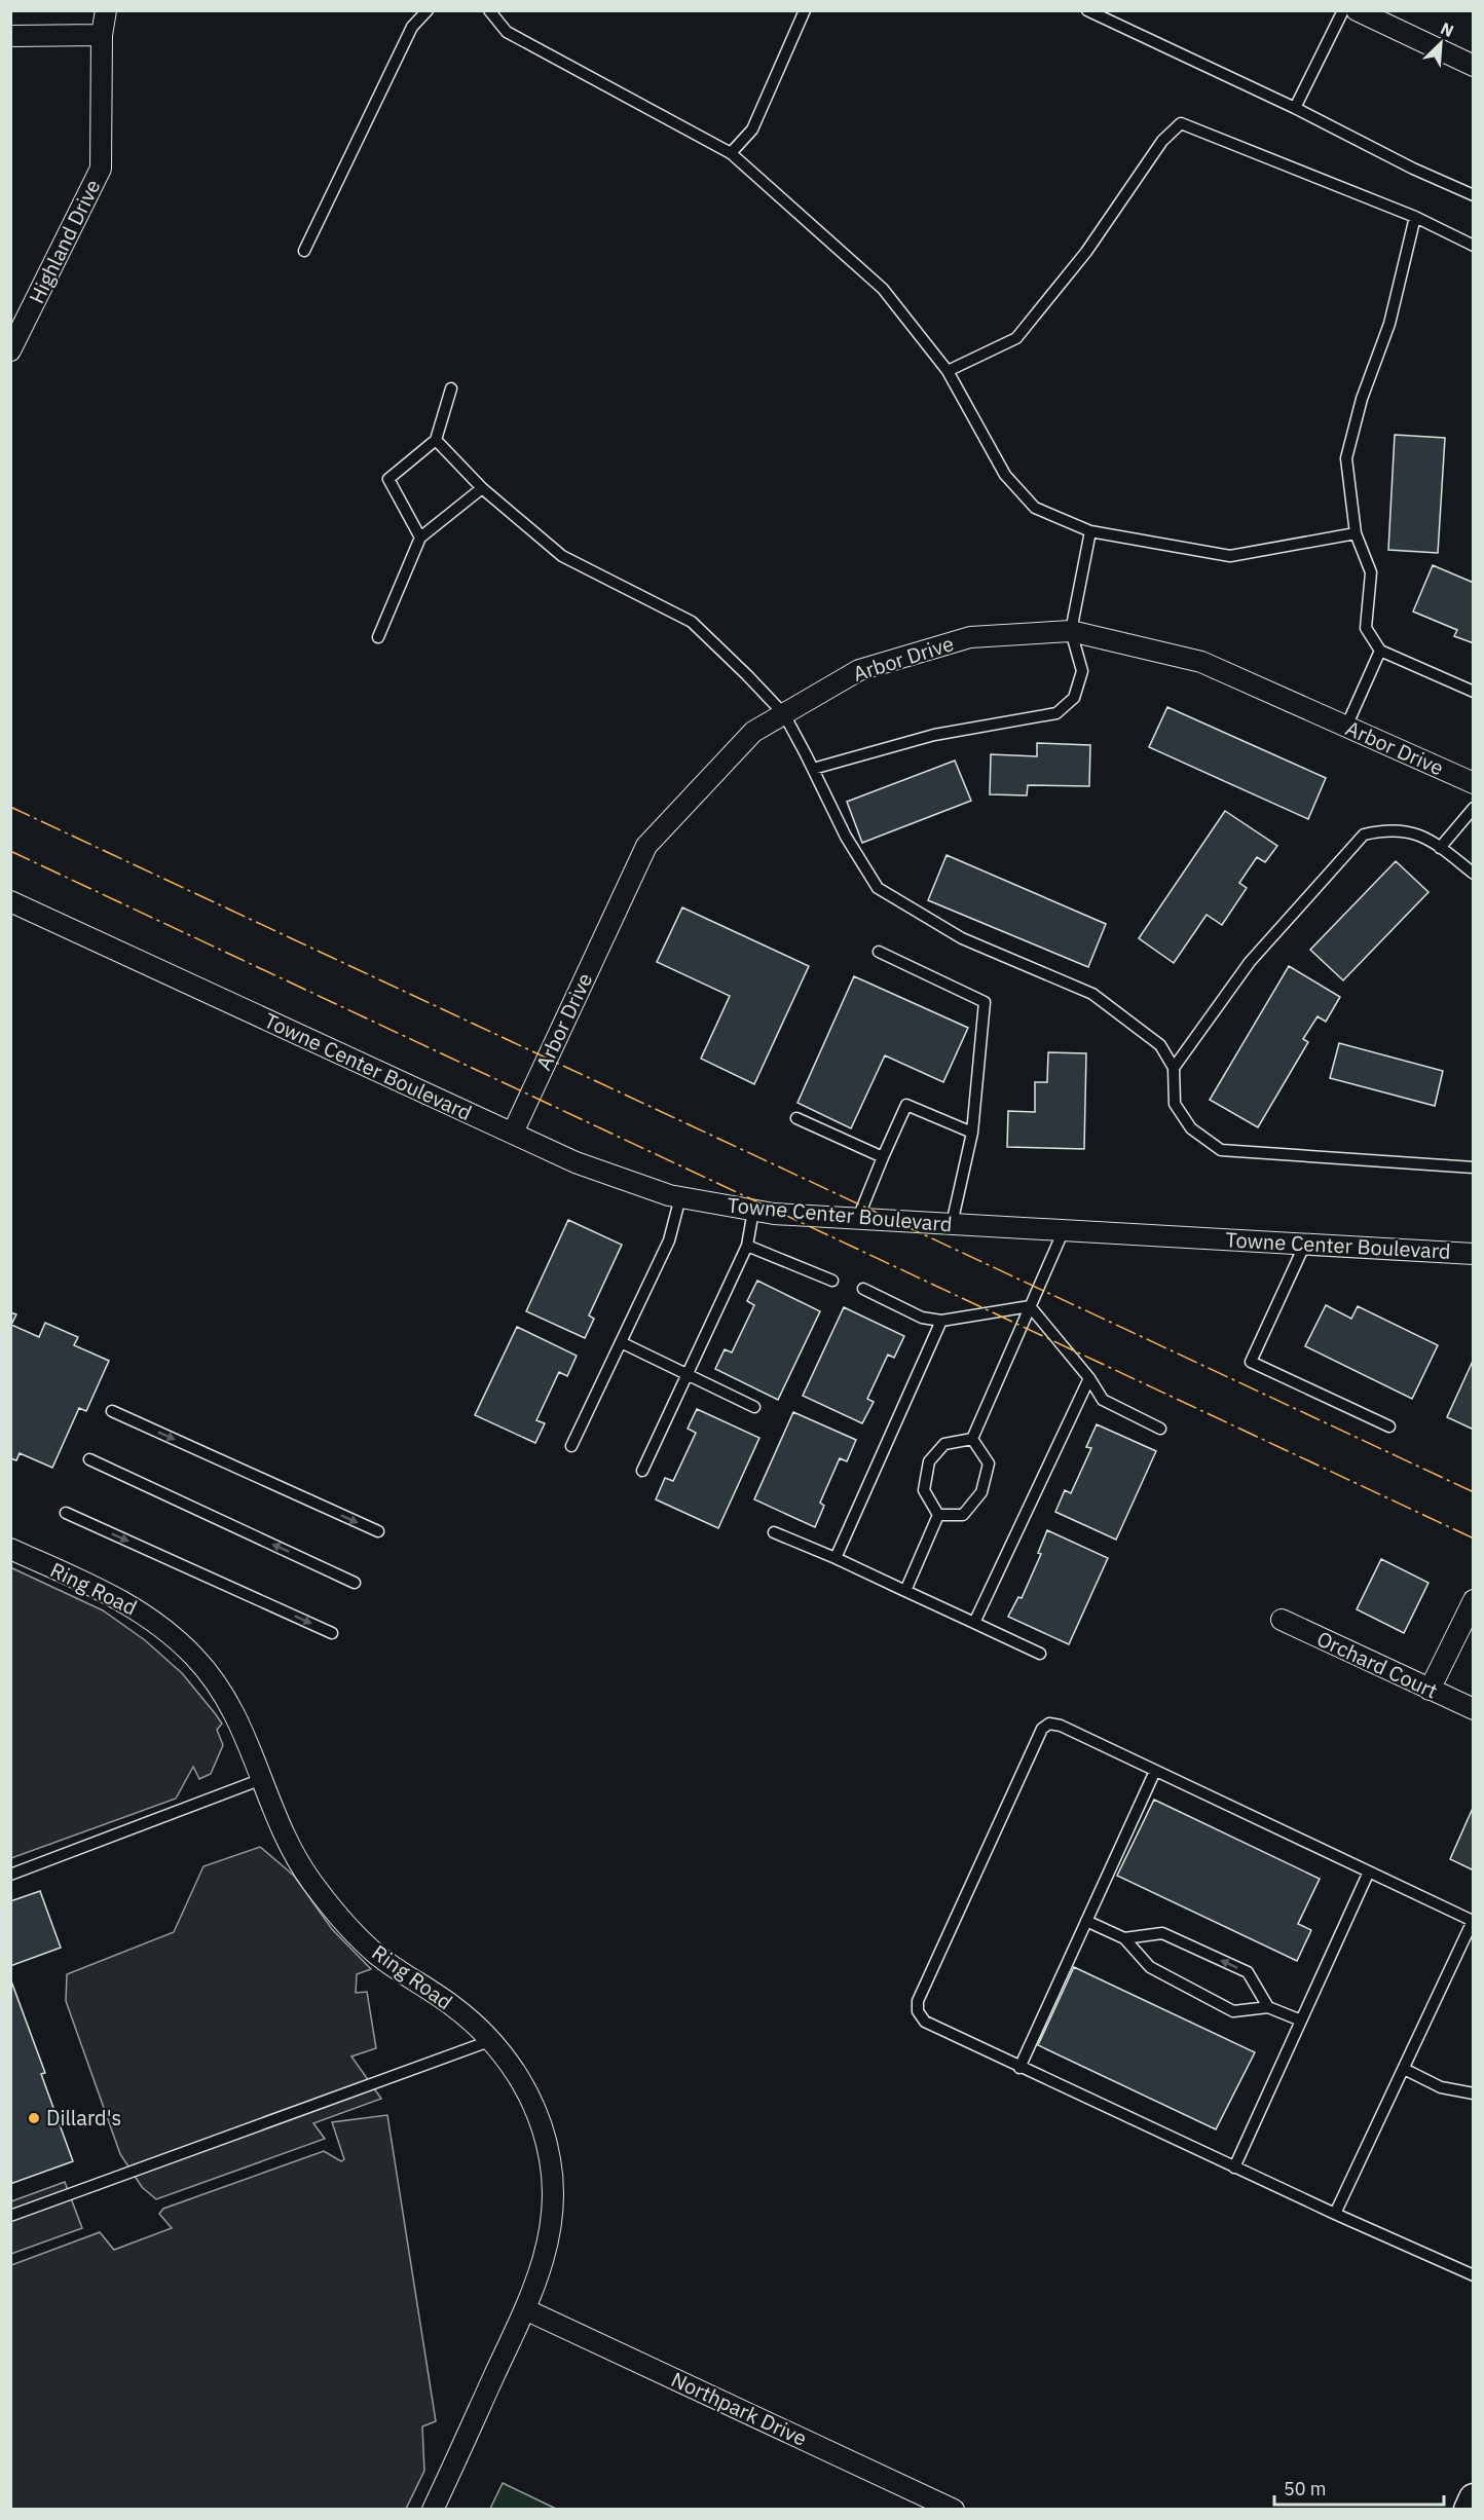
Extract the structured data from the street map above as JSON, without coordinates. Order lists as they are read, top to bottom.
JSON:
{
  "streets": {
    "street": [
      "Highland Drive",
      "Arbor Drive",
      "Towne Center Boulevard",
      "Ring Road",
      "Orchard Court",
      "Northpark Drive"
    ]
  },
  "crossings": [
    ["Arbor Drive", "Towne Center Boulevard"],
    ["Ring Road", "Northpark Drive"]
  ],
  "places": ["Dillard's"],
  "scale_bar": "50 m",
  "north": "top right"
}
